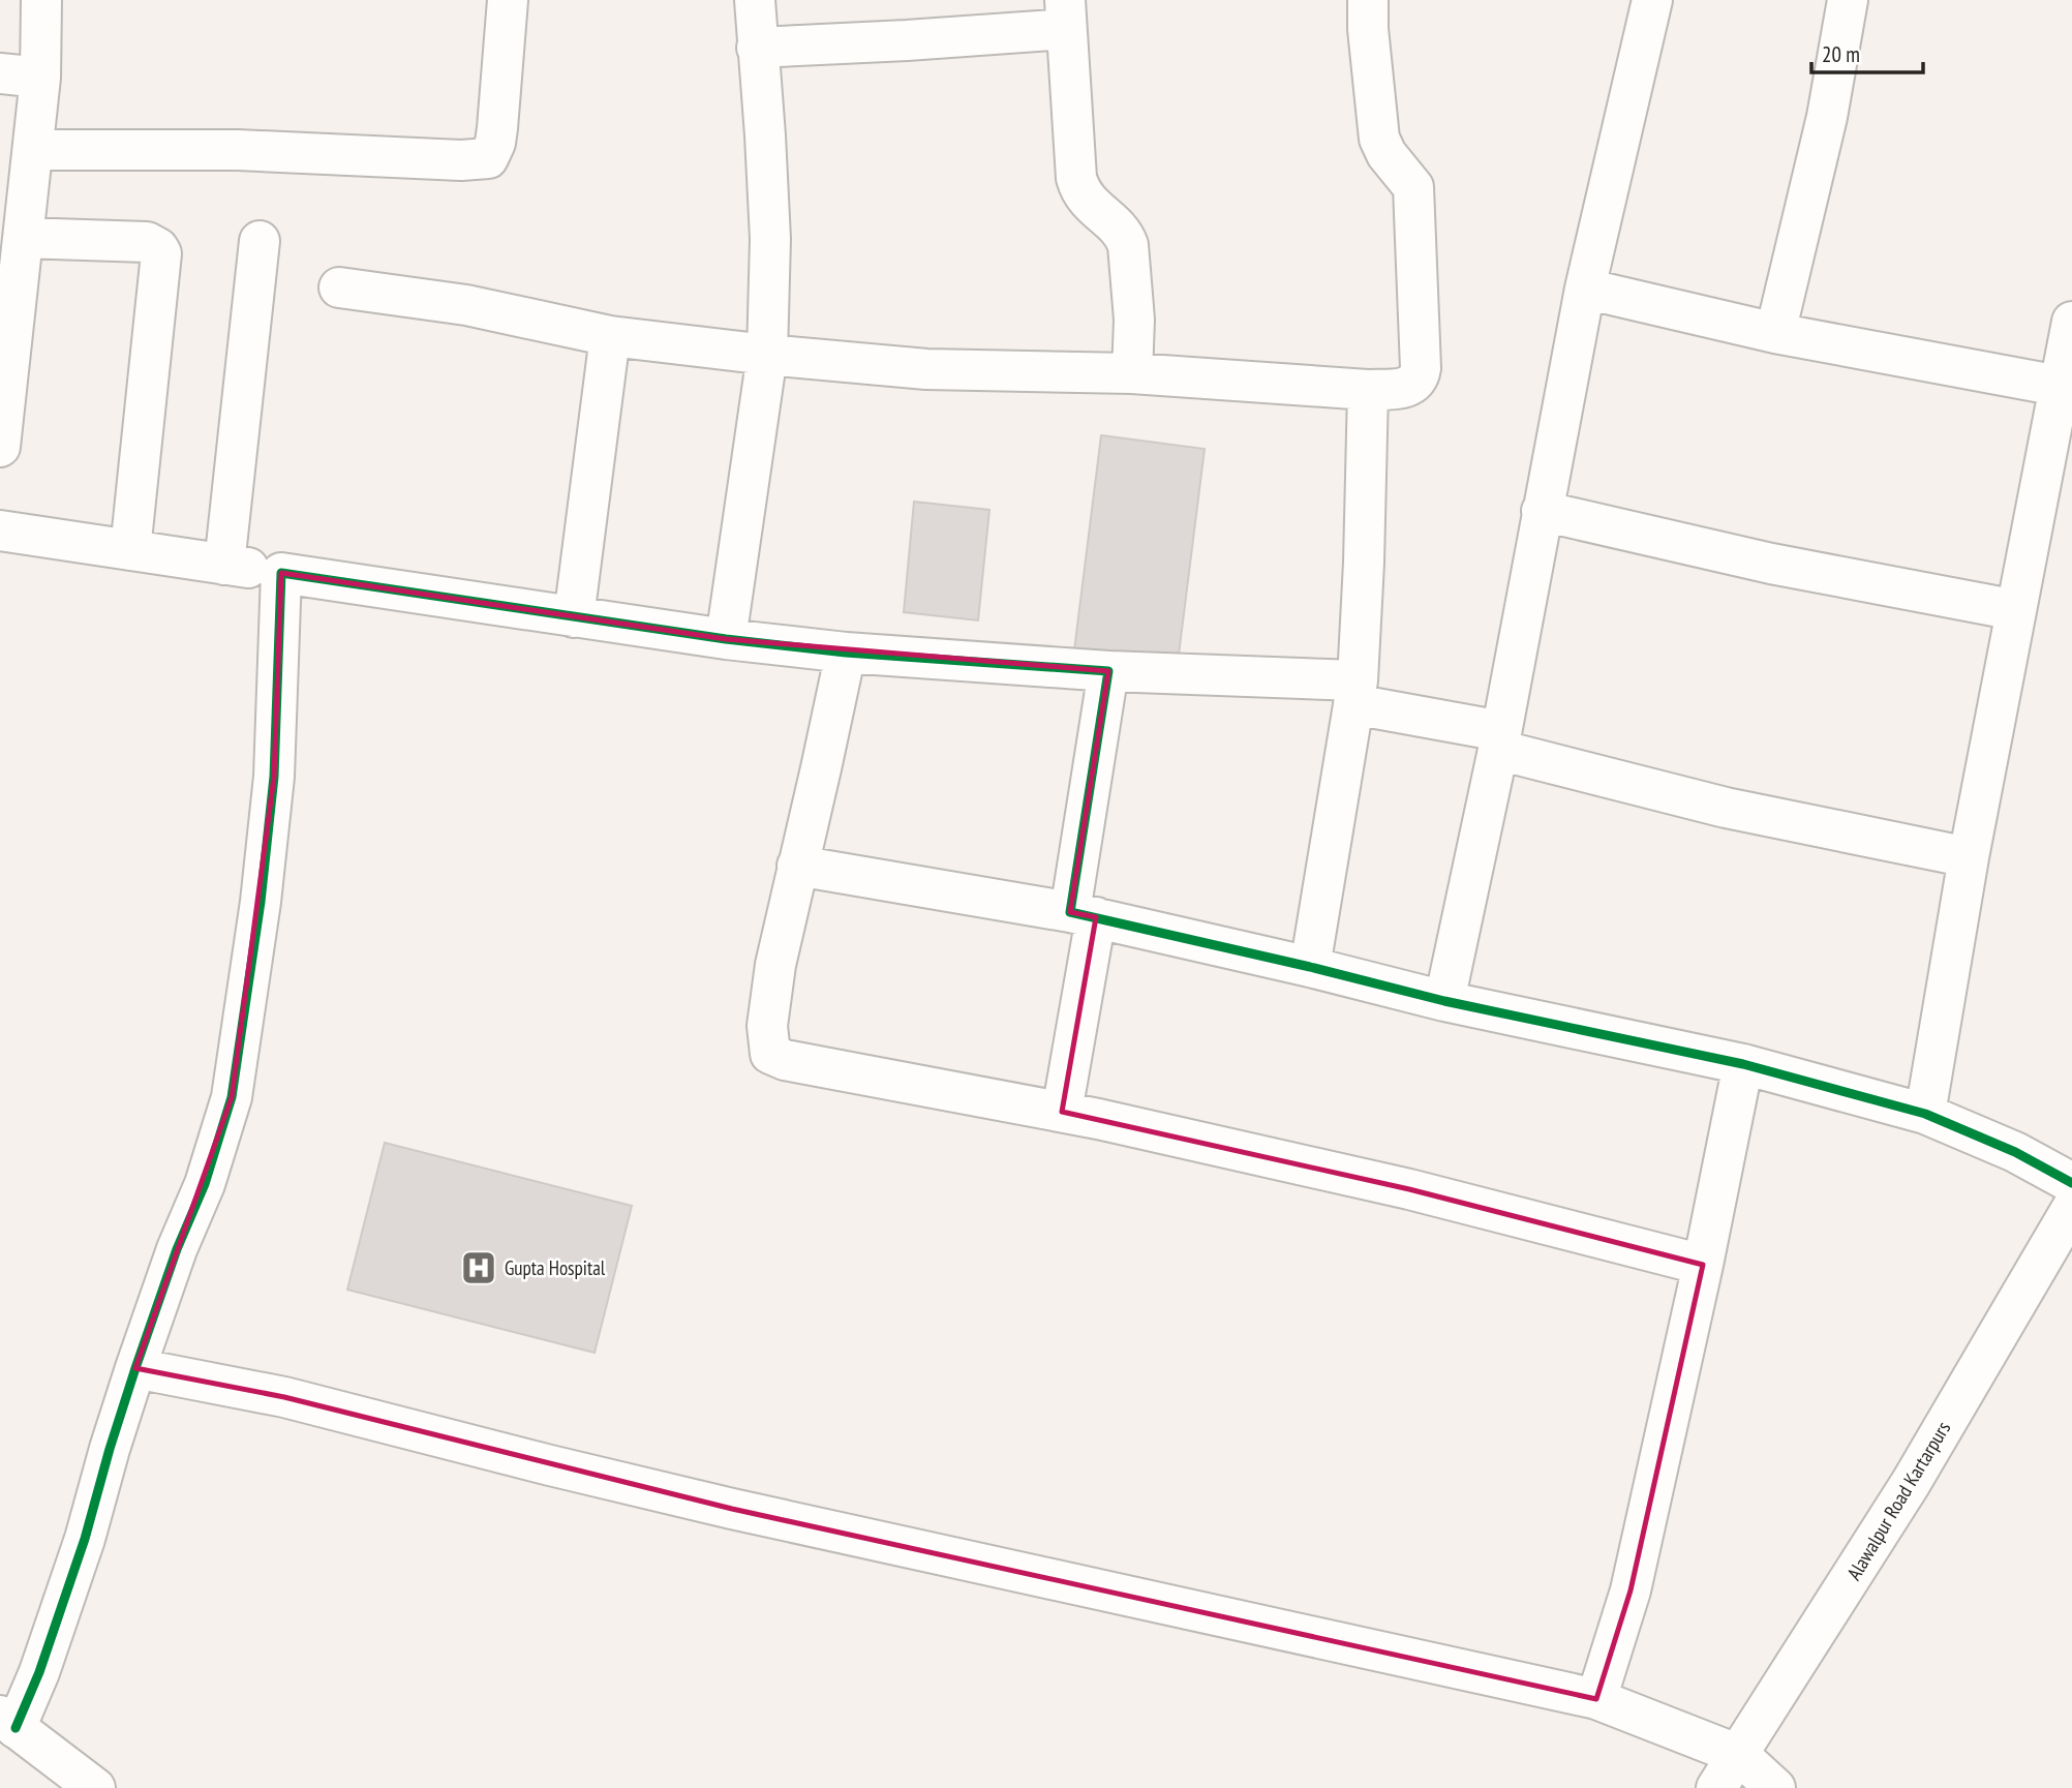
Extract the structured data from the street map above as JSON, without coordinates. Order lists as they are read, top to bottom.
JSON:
{
  "streets": {
    "street": ["Alawalpur Road Kartarpurs"]
  },
  "places": {
    "hospital": ["Gupta Hospital"]
  },
  "scale_bar": "20 m"
}
